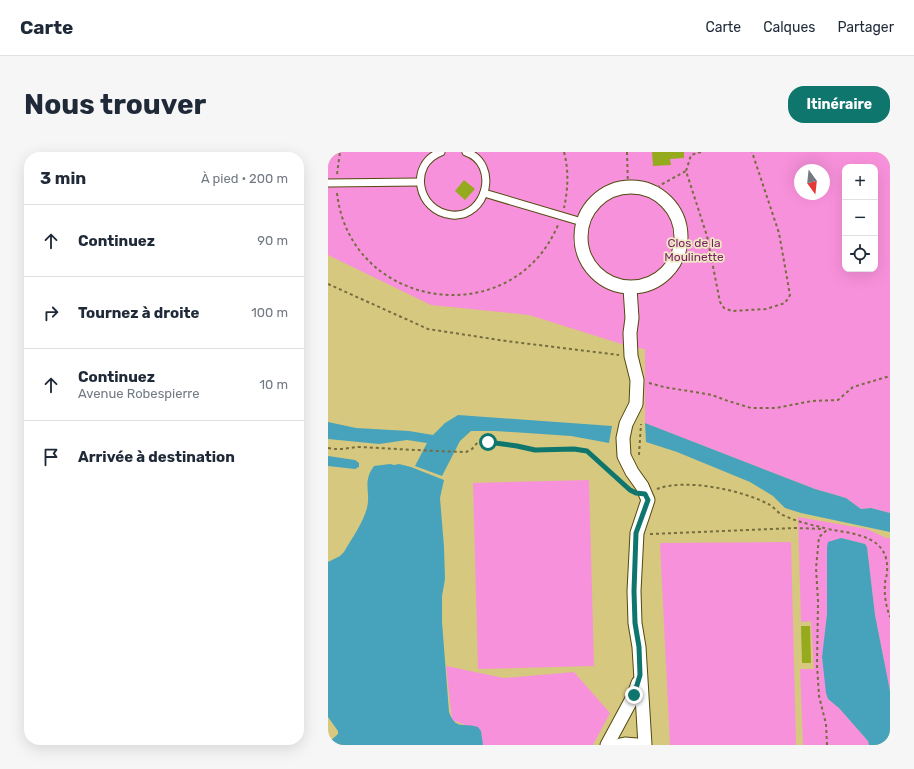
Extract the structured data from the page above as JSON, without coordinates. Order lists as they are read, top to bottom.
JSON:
{
  "parks": ["Clos de la Moulinette"],
  "north": "bottom",
  "page": {
    "header": "Carte",
    "nav": ["Carte", "Calques", "Partager"],
    "buttons": "Itinéraire",
    "title": "Nous trouver",
    "heading": ["3 min", "À pied · 200 m"],
    "map_buttons": ["+", "−"],
    "list": [
      ["Continuez", "90 m"],
      ["Tournez à droite", "100 m"],
      ["Continuez", "Avenue Robespierre", "10 m"],
      "Arrivée à destination"
    ]
  }
}
